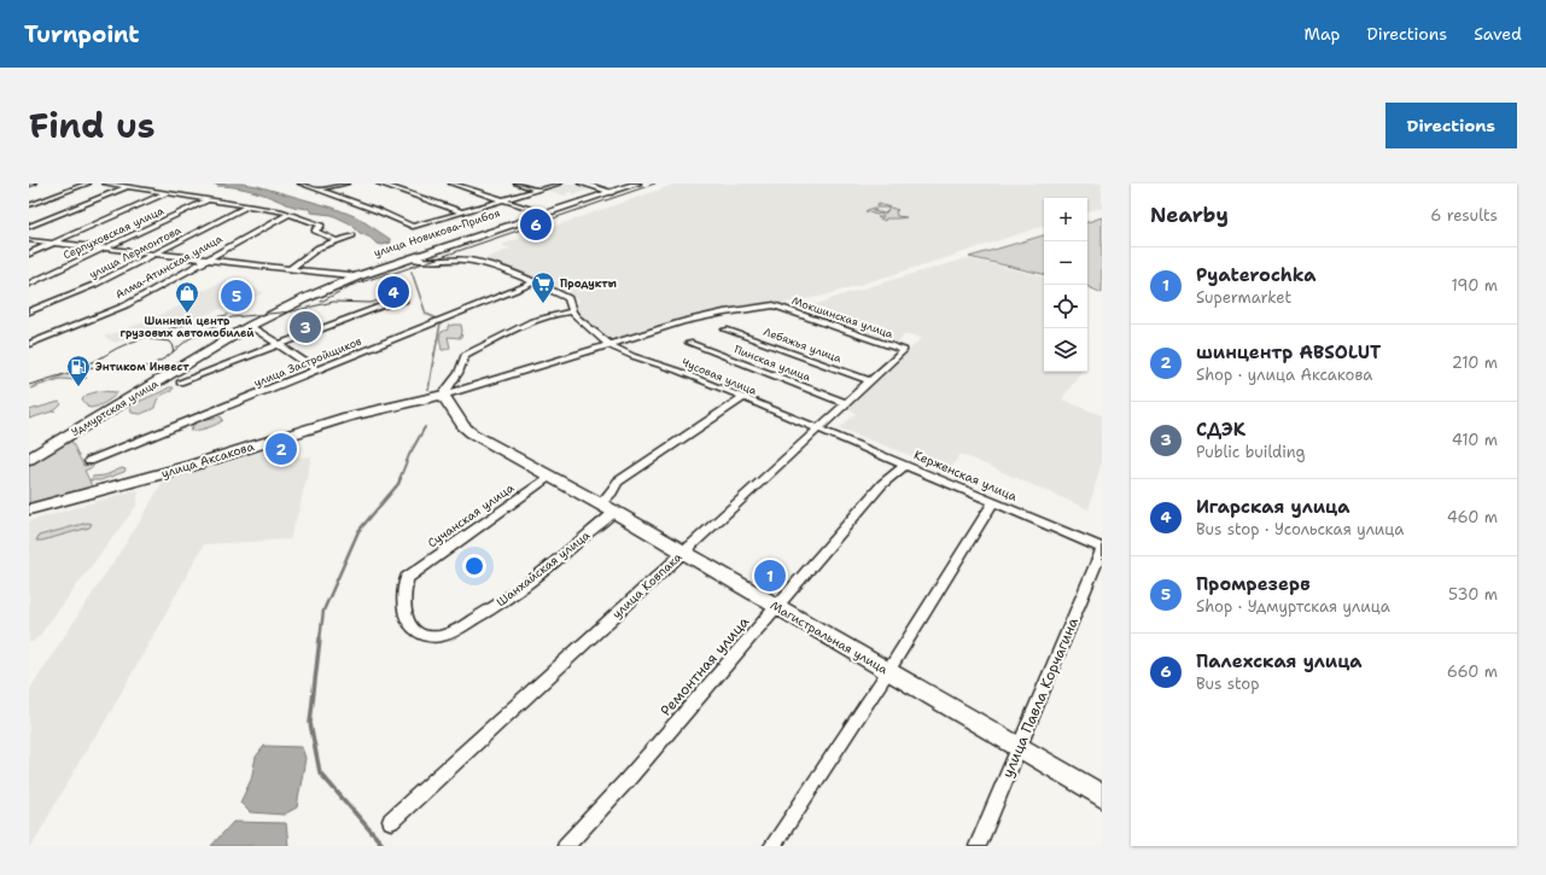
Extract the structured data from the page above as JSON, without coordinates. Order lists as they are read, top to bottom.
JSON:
{
  "streets": {
    "main road": ["улица Новикова-Прибоя", "Удмуртская улица"],
    "street": [
      "Серпуховская улица",
      "улица Лермонтова",
      "Алма-Атинская улица",
      "Мокшинская улица",
      "Лебяжья улица",
      "улица Застройщиков",
      "Пинская улица",
      "Чусовая улица",
      "улица Аксакова",
      "Керженская улица",
      "Сучанская улица",
      "Шанхайская улица",
      "улица Ковпака",
      "Магистральная улица",
      "Ремонтная улица",
      "улица Павла Корчагина"
    ]
  },
  "crossings": [
    ["улица Новикова-Прибоя", "Удмуртская улица"],
    ["Мокшинская улица", "Чусовая улица"],
    ["Мокшинская улица", "улица Ковпака"],
    ["Лебяжья улица", "улица Ковпака"],
    ["улица Застройщиков", "Чусовая улица"],
    ["Пинская улица", "улица Ковпака"],
    ["Чусовая улица", "Керженская улица"],
    ["Чусовая улица", "Шанхайская улица"],
    ["Чусовая улица", "улица Ковпака"],
    ["улица Аксакова", "Магистральная улица"],
    ["Керженская улица", "улица Ковпака"],
    ["Керженская улица", "Ремонтная улица"],
    ["Керженская улица", "улица Павла Корчагина"],
    ["Сучанская улица", "Шанхайская улица"],
    ["Сучанская улица", "Магистральная улица"],
    ["Шанхайская улица", "Магистральная улица"],
    ["улица Ковпака", "Магистральная улица"],
    ["Магистральная улица", "Ремонтная улица"],
    ["Магистральная улица", "улица Павла Корчагина"]
  ],
  "places": {
    "supermarket": ["Продукты"],
    "shop": ["Шинный центр грузовых автомобилей"],
    "fuel station": ["Энтиком Инвест"]
  },
  "page": {
    "header": "Turnpoint",
    "nav": ["Map", "Directions", "Saved"],
    "title": "Find us",
    "buttons": "Directions",
    "heading": ["Nearby", "6 results"],
    "map_buttons": ["+", "−"],
    "pins": [
      "6",
      "4",
      "5",
      "3",
      "2",
      "1"
    ],
    "list": [
      {
        "mark": "1",
        "name": "Pyaterochka",
        "note": "Supermarket",
        "value": "190 m"
      },
      {
        "mark": "2",
        "name": "шинцентр ABSOLUT",
        "note": "Shop · улица Аксакова",
        "value": "210 m"
      },
      {
        "mark": "3",
        "name": "СДЭК",
        "note": "Public building",
        "value": "410 m"
      },
      {
        "mark": "4",
        "name": "Игарская улица",
        "note": "Bus stop · Усольская улица",
        "value": "460 m"
      },
      {
        "mark": "5",
        "name": "Промрезерв",
        "note": "Shop · Удмуртская улица",
        "value": "530 m"
      },
      {
        "mark": "6",
        "name": "Палехская улица",
        "note": "Bus stop",
        "value": "660 m"
      }
    ]
  }
}
